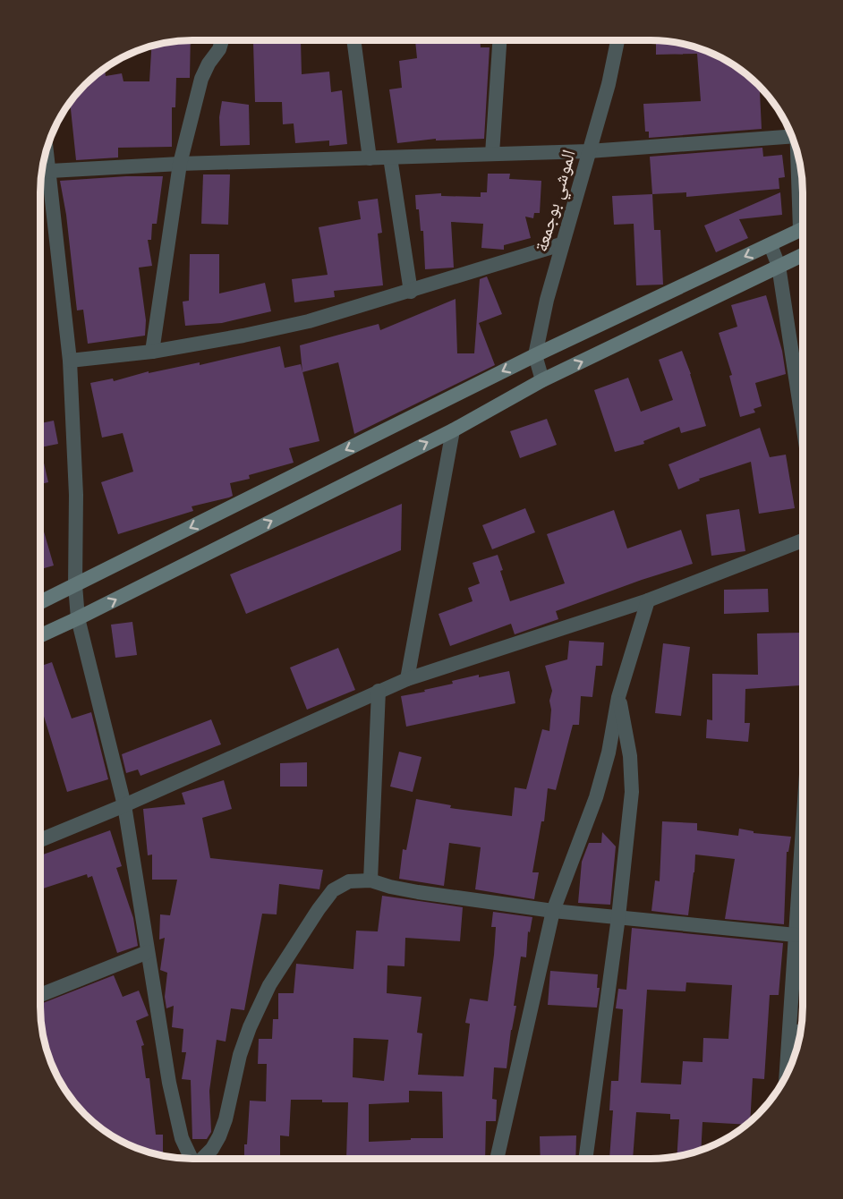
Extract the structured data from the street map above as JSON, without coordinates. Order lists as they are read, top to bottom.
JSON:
{
  "streets": {
    "street": ["الموشي بوجمعة"]
  }
}
